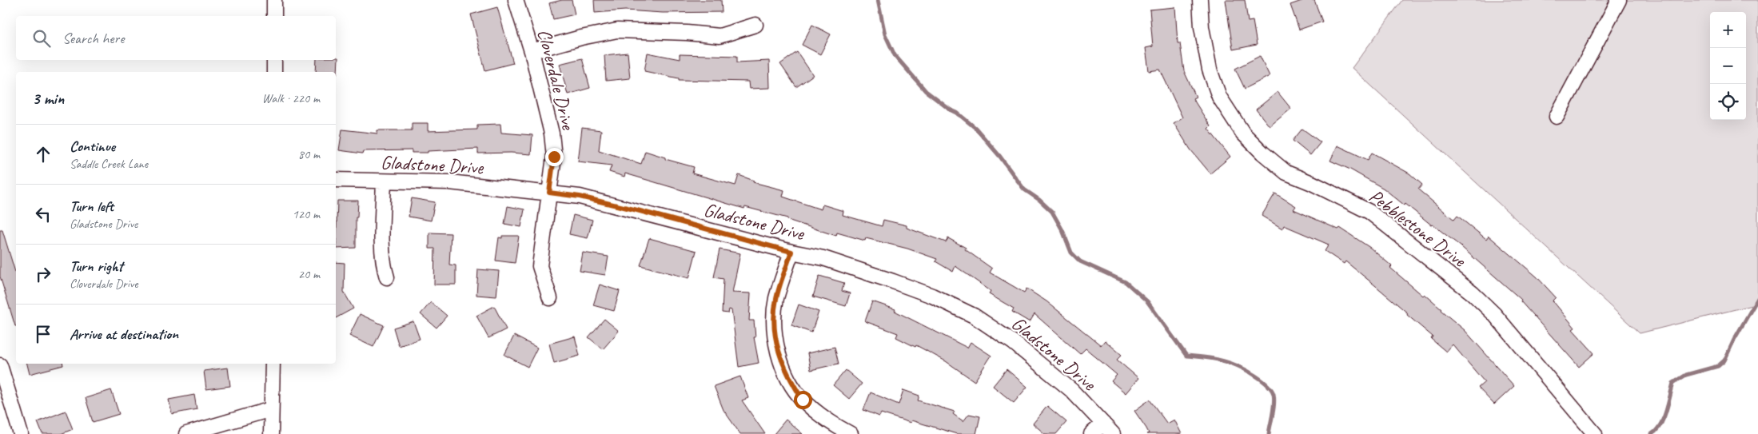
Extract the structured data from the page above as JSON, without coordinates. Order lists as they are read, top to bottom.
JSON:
{
  "streets": {
    "street": ["Cloverdale Drive", "Gladstone Drive", "Pebblestone Drive"]
  },
  "crossings": [
    ["Cloverdale Drive", "Gladstone Drive"]
  ],
  "page": {
    "map_buttons": ["+", "−"],
    "search": "Search here",
    "heading": ["3 min", "Walk · 220 m"],
    "list": [
      ["Continue", "Saddle Creek Lane", "80 m"],
      ["Turn left", "Gladstone Drive", "120 m"],
      ["Turn right", "Cloverdale Drive", "20 m"],
      "Arrive at destination"
    ]
  }
}
